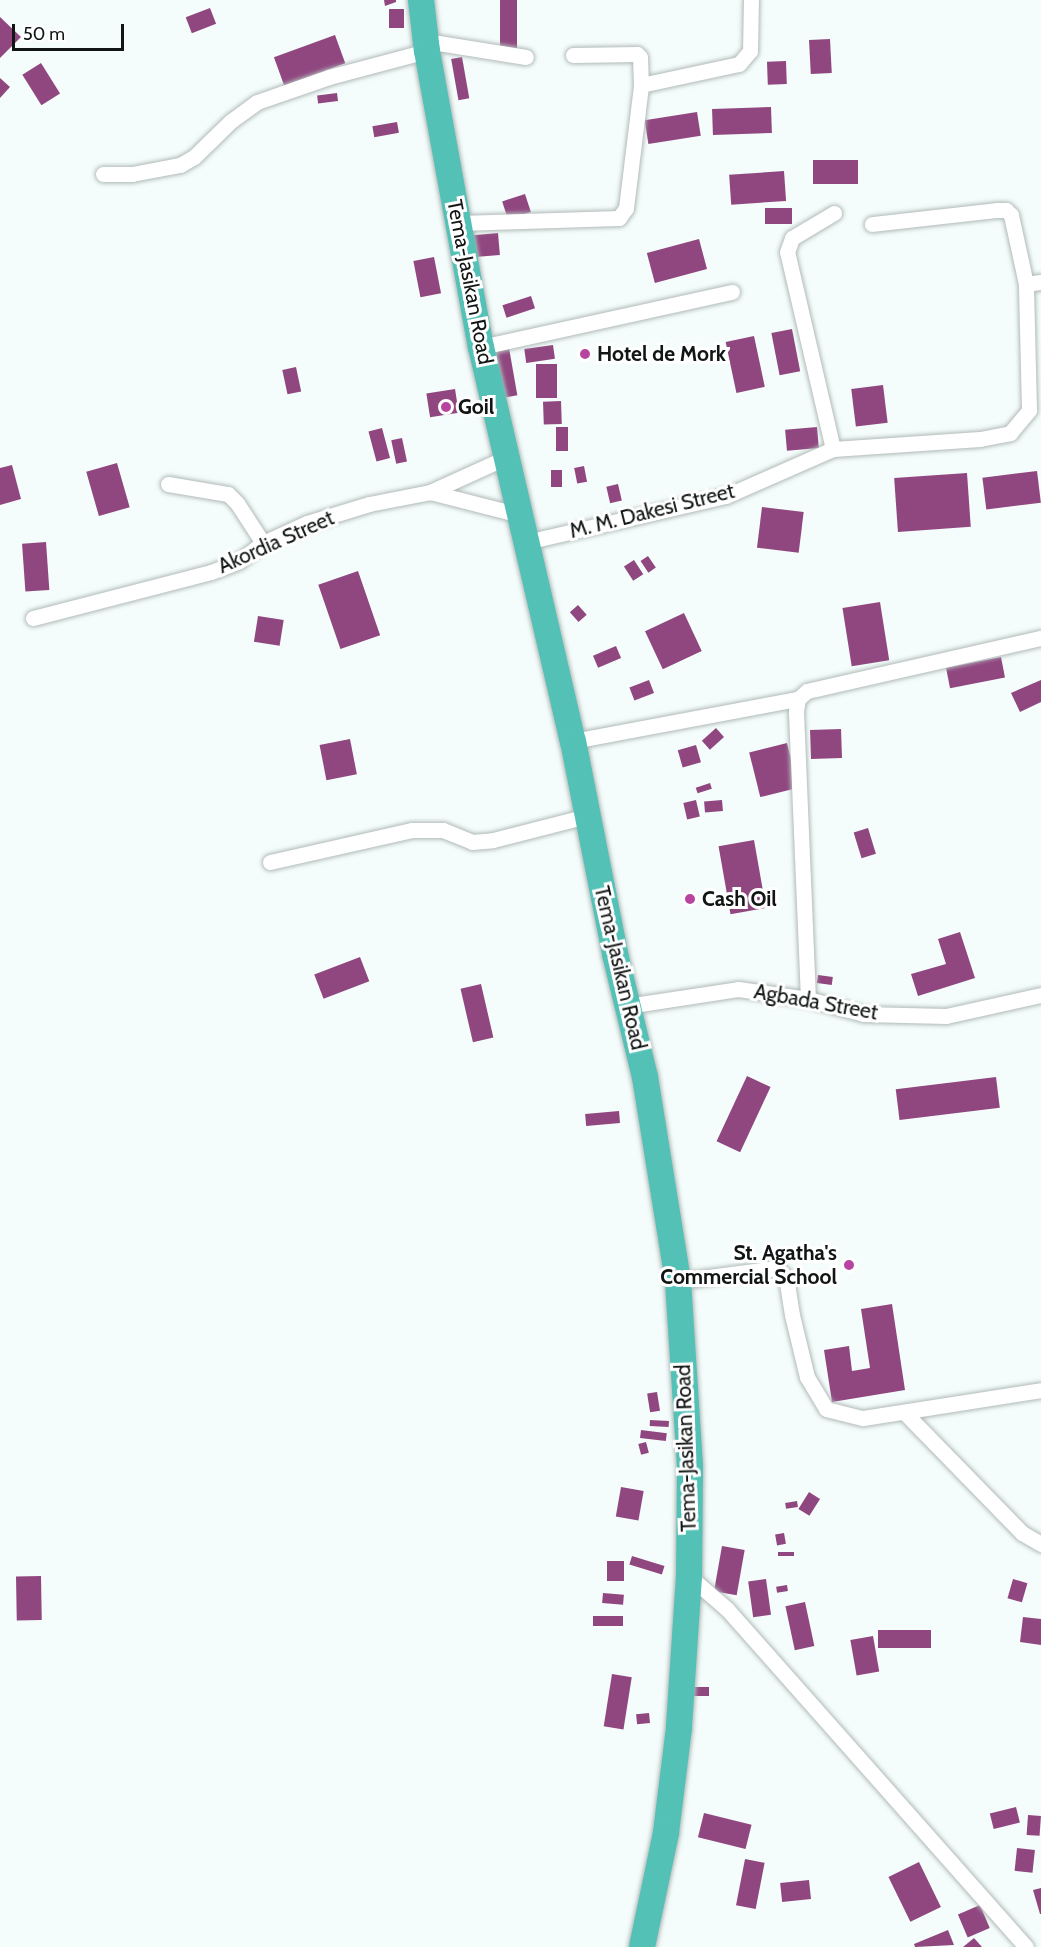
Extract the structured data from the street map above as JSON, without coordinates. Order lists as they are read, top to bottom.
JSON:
{
  "streets": {
    "highway": ["Tema-Jasikan Road"],
    "street": ["M. M. Dakesi Street", "Akordia Street", "Agbada Street"]
  },
  "crossings": [
    ["Tema-Jasikan Road", "M. M. Dakesi Street"],
    ["Tema-Jasikan Road", "Akordia Street"],
    ["Tema-Jasikan Road", "Agbada Street"]
  ],
  "places": [
    "Hotel de Mork",
    "Goil",
    "Cash Oil",
    "St. Agatha's Commercial School"
  ],
  "scale_bar": "50 m"
}
